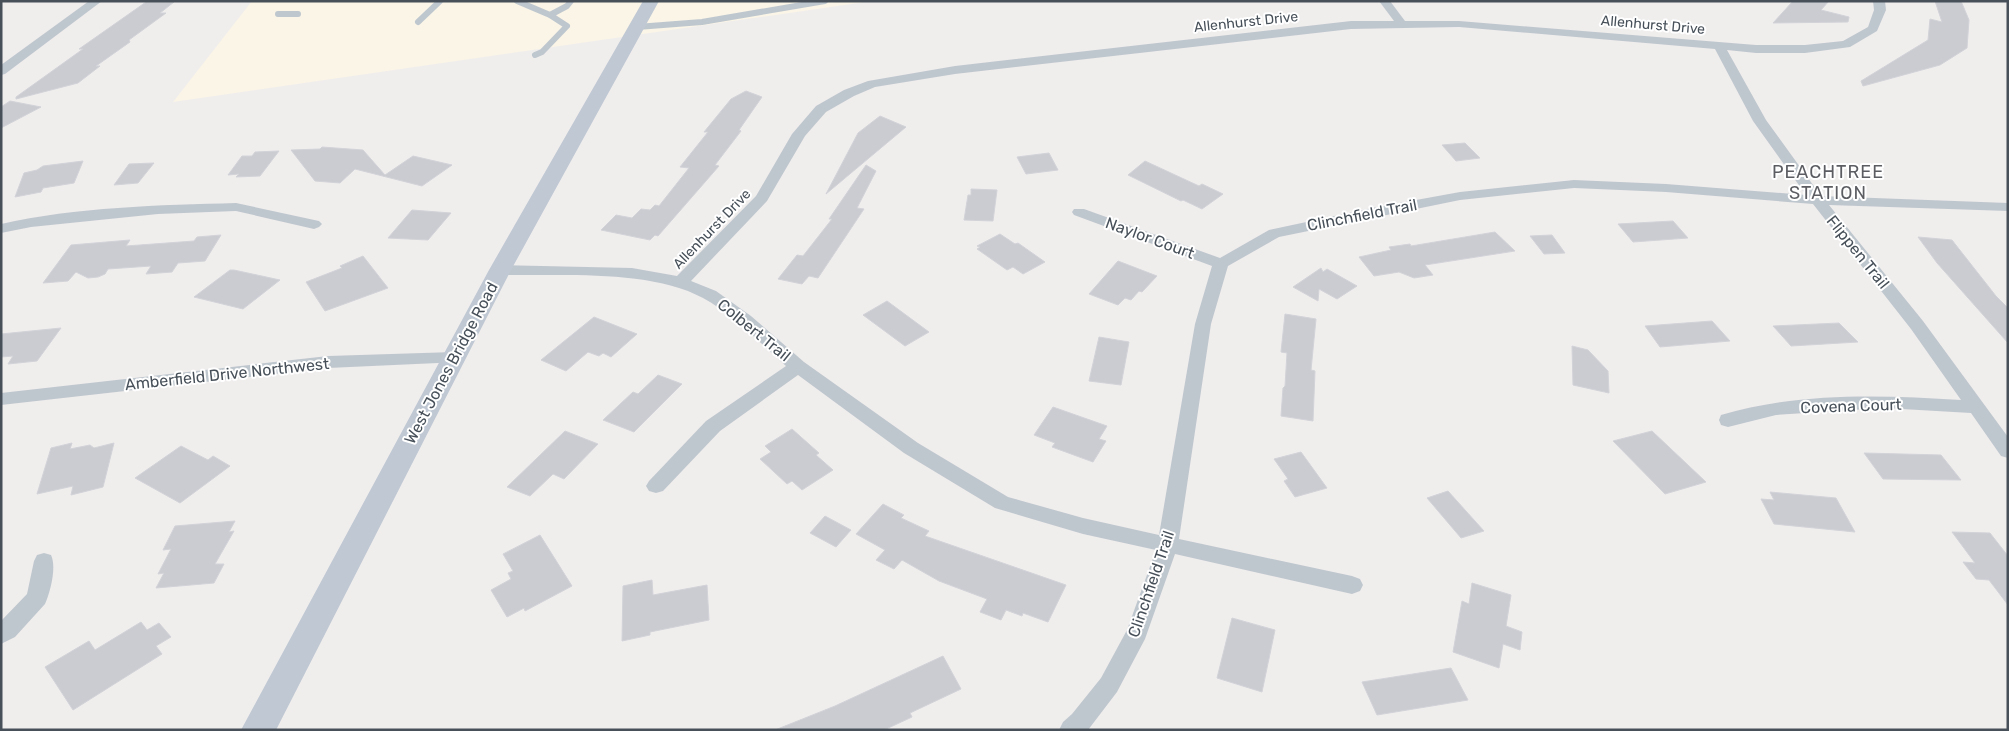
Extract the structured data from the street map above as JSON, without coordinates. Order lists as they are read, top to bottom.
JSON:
{
  "streets": {
    "street": [
      "Allenhurst Drive",
      "Clinchfield Trail",
      "Naylor Court",
      "Flippen Trail",
      "Colbert Trail",
      "West Jones Bridge Road",
      "Amberfield Drive Northwest",
      "Covena Court"
    ]
  },
  "crossings": [
    ["Allenhurst Drive", "Flippen Trail"],
    ["Allenhurst Drive", "Colbert Trail"],
    ["Clinchfield Trail", "Naylor Court"],
    ["Clinchfield Trail", "Flippen Trail"],
    ["Clinchfield Trail", "Colbert Trail"],
    ["Flippen Trail", "Covena Court"],
    ["Colbert Trail", "West Jones Bridge Road"],
    ["West Jones Bridge Road", "Amberfield Drive Northwest"]
  ],
  "districts": ["PEACHTREE STATION"]
}
